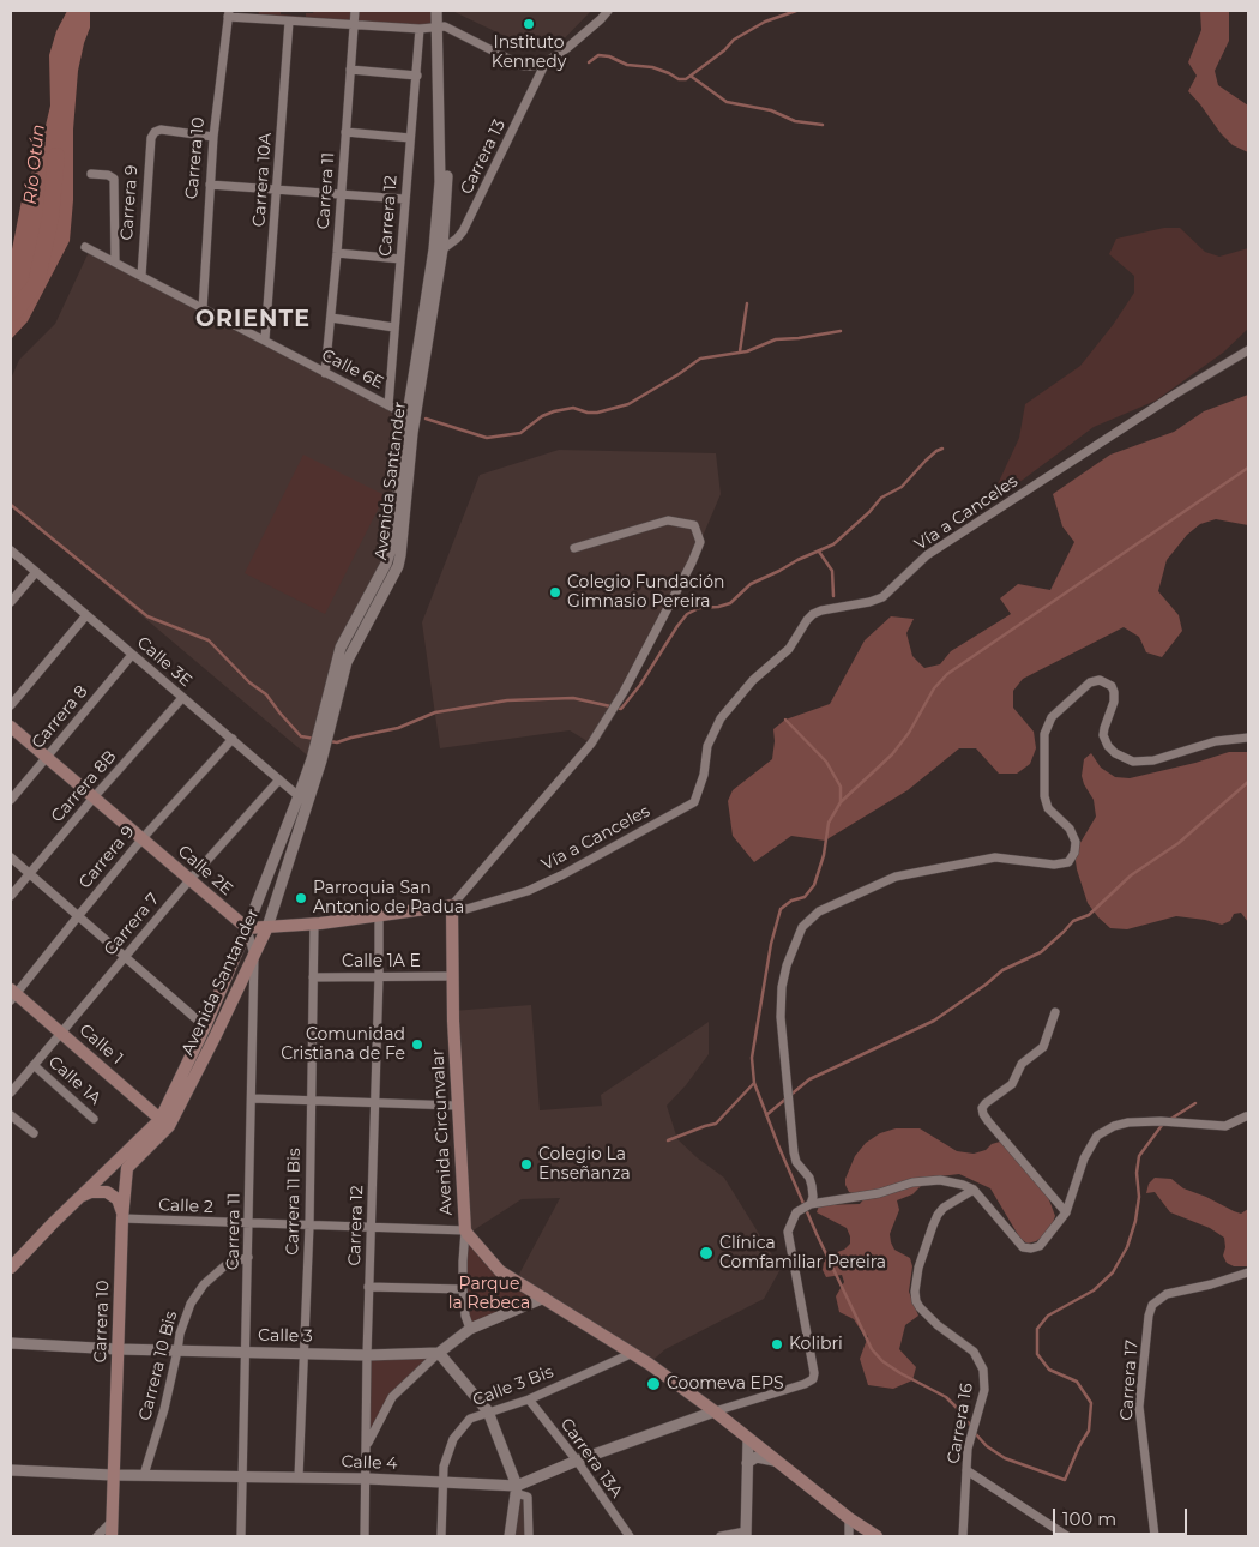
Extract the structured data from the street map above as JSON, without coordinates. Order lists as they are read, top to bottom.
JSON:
{
  "streets": {
    "main road": [
      "Carrera 10",
      "Avenida Santander",
      "Calle 2E",
      "Calle 1",
      "Avenida Circunvalar"
    ],
    "street": [
      "Carrera 13",
      "Carrera 10A",
      "Carrera 11",
      "Carrera 9",
      "Carrera 12",
      "Calle 6E",
      "Vía a Canceles",
      "Calle 3E",
      "Carrera 8",
      "Carrera 8B",
      "Carrera 7",
      "Calle 1A E",
      "Calle 1A",
      "Carrera 11 Bis",
      "Calle 2",
      "Calle 3",
      "Carrera 10 Bis",
      "Carrera 17",
      "Calle 3 Bis",
      "Carrera 16",
      "Carrera 13A",
      "Calle 4"
    ]
  },
  "crossings": [
    ["Carrera 13", "Avenida Santander"],
    ["Carrera 10", "Carrera 9"],
    ["Carrera 10", "Calle 6E"],
    ["Carrera 10", "Avenida Santander"],
    ["Carrera 10", "Calle 1"],
    ["Carrera 10", "Calle 2"],
    ["Carrera 10", "Calle 3"],
    ["Carrera 10", "Calle 4"],
    ["Carrera 10A", "Calle 6E"],
    ["Carrera 11", "Calle 6E"],
    ["Carrera 11", "Avenida Santander"],
    ["Carrera 11", "Calle 2E"],
    ["Carrera 11", "Calle 2"],
    ["Carrera 11", "Calle 3"],
    ["Carrera 11", "Carrera 10 Bis"],
    ["Carrera 11", "Calle 4"],
    ["Carrera 9", "Calle 6E"],
    ["Carrera 9", "Calle 3E"],
    ["Carrera 9", "Calle 2E"],
    ["Carrera 9", "Calle 1"],
    ["Carrera 12", "Calle 6E"],
    ["Carrera 12", "Calle 1A E"],
    ["Carrera 12", "Calle 2"],
    ["Carrera 12", "Calle 3"],
    ["Carrera 12", "Calle 4"],
    ["Calle 6E", "Avenida Santander"],
    ["Avenida Santander", "Calle 3E"],
    ["Avenida Santander", "Calle 2E"],
    ["Avenida Santander", "Calle 1"],
    ["Vía a Canceles", "Avenida Circunvalar"],
    ["Calle 3E", "Carrera 8"],
    ["Calle 3E", "Carrera 8B"],
    ["Calle 3E", "Carrera 7"],
    ["Carrera 8", "Calle 2E"],
    ["Carrera 8B", "Calle 2E"],
    ["Calle 2E", "Carrera 7"],
    ["Carrera 7", "Calle 1"],
    ["Carrera 7", "Calle 1A"],
    ["Calle 1A E", "Avenida Circunvalar"],
    ["Calle 1A E", "Carrera 11 Bis"],
    ["Avenida Circunvalar", "Calle 2"],
    ["Avenida Circunvalar", "Calle 3 Bis"],
    ["Avenida Circunvalar", "Calle 4"],
    ["Carrera 11 Bis", "Calle 2"],
    ["Carrera 11 Bis", "Calle 3"],
    ["Carrera 11 Bis", "Calle 4"],
    ["Calle 3", "Carrera 10 Bis"],
    ["Carrera 10 Bis", "Calle 4"],
    ["Calle 3 Bis", "Carrera 13A"],
    ["Calle 3 Bis", "Calle 4"],
    ["Carrera 13A", "Calle 4"]
  ],
  "districts": ["ORIENTE"],
  "water": ["Río Otún"],
  "parks": ["Parque la Rebeca"],
  "places": [
    "Instituto Kennedy",
    "Colegio Fundación Gimnasio Pereira",
    "Parroquia San Antonio de Padua",
    "Comunidad Cristiana de Fe",
    "Colegio La Enseñanza",
    "Clínica Comfamiliar Pereira",
    "Kolibri",
    "Coomeva EPS"
  ],
  "scale_bar": "100 m"
}
